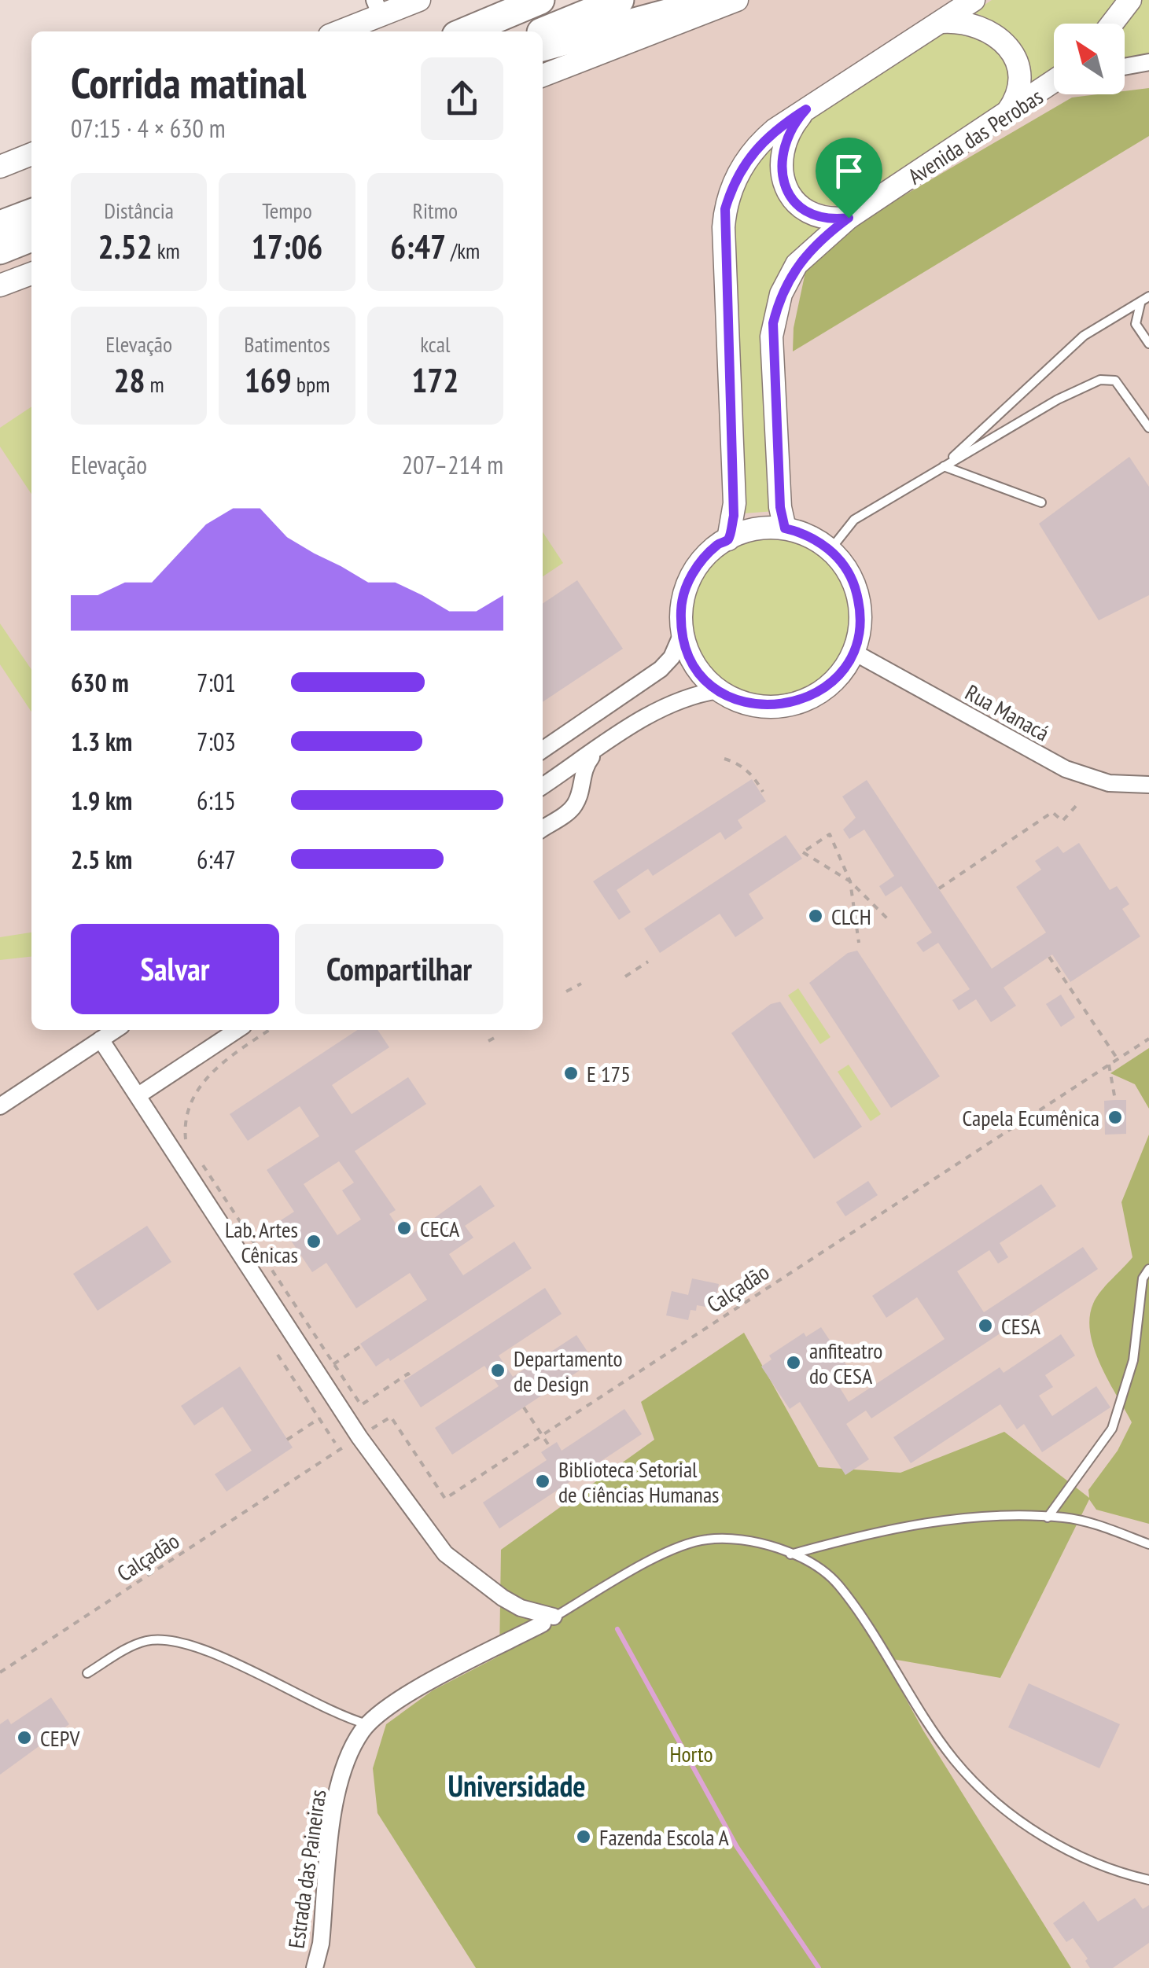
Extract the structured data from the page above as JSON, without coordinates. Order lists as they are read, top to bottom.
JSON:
{
  "streets": {
    "street": ["Avenida das Perobas", "Rua Manacá", "Estrada das Paineiras"],
    "path": ["Calçadão"]
  },
  "crossings": [
    ["Avenida das Perobas", "Rua Manacá"]
  ],
  "districts": ["Universidade"],
  "parks": ["Horto"],
  "places": [
    "CLCH",
    "E 175",
    "Capela Ecumênica",
    "CECA",
    "Lab. Artes Cênicas",
    "CESA",
    "anfiteatro do CESA",
    "Departamento de Design",
    "Biblioteca Setorial de Ciências Humanas",
    "CEPV",
    "Fazenda Escola A"
  ],
  "north": "top left",
  "page": {
    "heading": ["Corrida matinal", "07:15 · 4 × 630 m"],
    "stats": [
      ["Distância", "2.52 km"],
      ["Tempo", "17:06"],
      ["Ritmo", "6:47 /km"],
      ["Elevação", "28 m"],
      ["Batimentos", "169 bpm"],
      ["kcal", "172"]
    ],
    "chart": ["Elevação", "207–214 m"],
    "list": [
      {
        "name": "630 m",
        "note": "7:01"
      },
      {
        "name": "1.3 km",
        "note": "7:03"
      },
      {
        "name": "1.9 km",
        "note": "6:15"
      },
      {
        "name": "2.5 km",
        "note": "6:47"
      }
    ],
    "buttons": ["Salvar", "Compartilhar"]
  }
}
